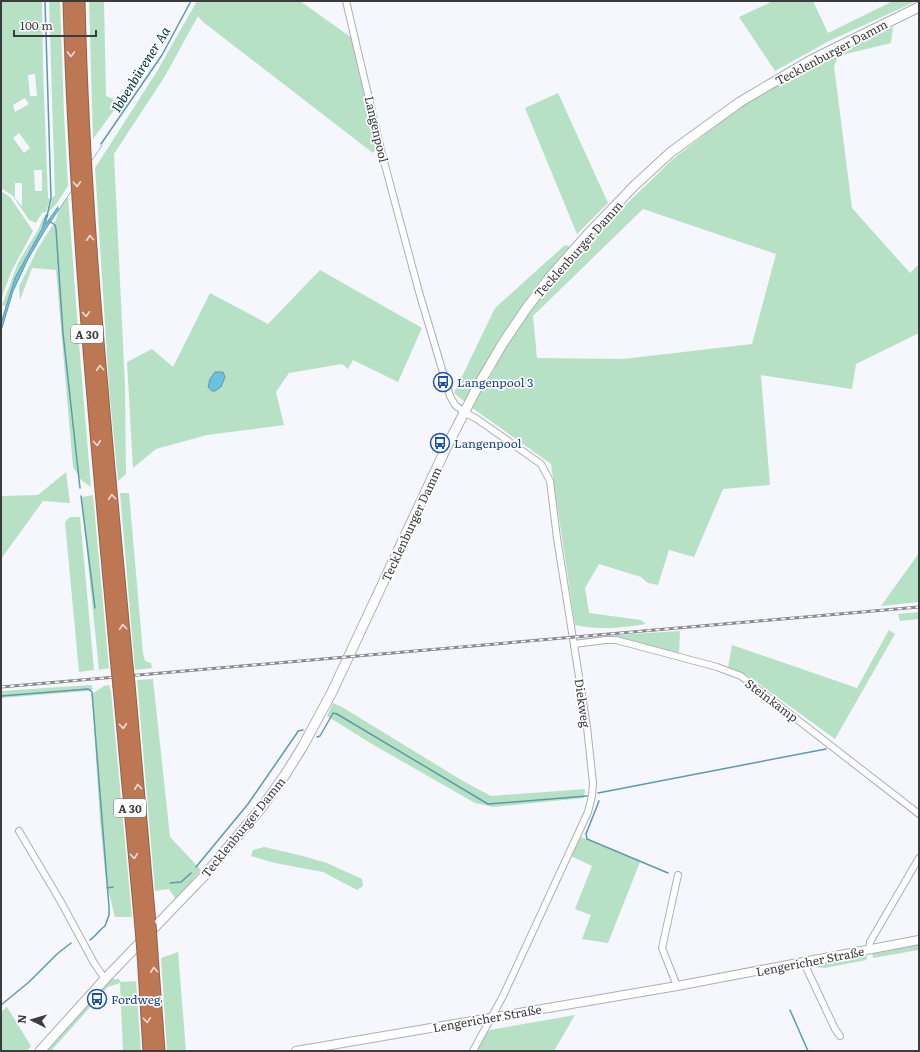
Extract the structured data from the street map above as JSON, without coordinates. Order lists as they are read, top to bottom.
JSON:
{
  "streets": {
    "highway": ["A 30"],
    "main road": ["Tecklenburger Damm"],
    "street": [
      "Langenpool",
      "Steinkamp",
      "Diekweg",
      "Lengericher Straße"
    ]
  },
  "crossings": [
    ["Tecklenburger Damm", "Langenpool"],
    ["Tecklenburger Damm", "Diekweg"],
    ["Langenpool", "Diekweg"],
    ["Steinkamp", "Diekweg"],
    ["Diekweg", "Lengericher Straße"]
  ],
  "water": ["Ibbenbürener Aa"],
  "places": {
    "bus stop": ["Langenpool 3", "Langenpool", "Fordweg"]
  },
  "scale_bar": "100 m",
  "north": "left"
}
